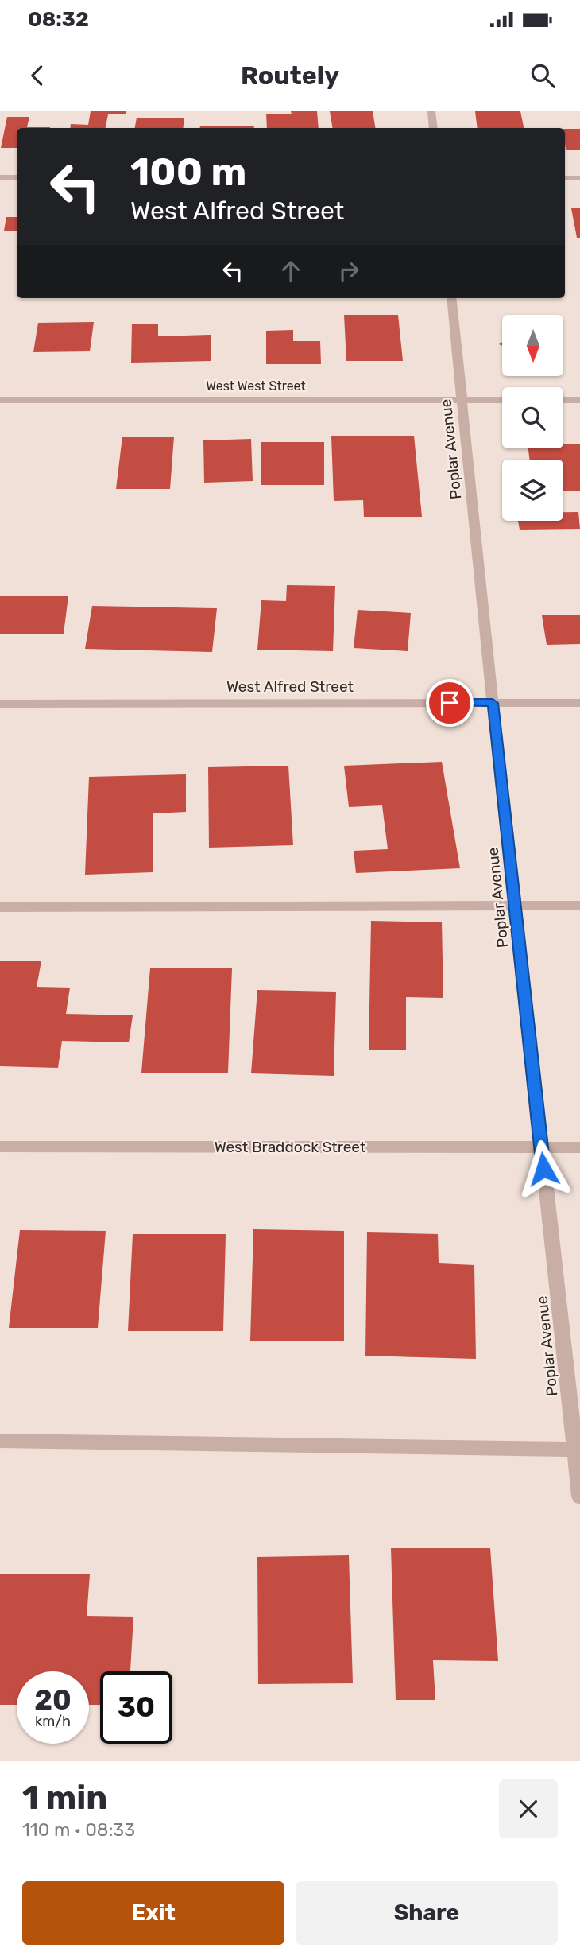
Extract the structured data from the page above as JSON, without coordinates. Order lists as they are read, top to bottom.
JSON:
{
  "streets": {
    "street": [
      "West West Street",
      "Poplar Avenue",
      "West Alfred Street",
      "West Braddock Street"
    ]
  },
  "crossings": [
    ["West West Street", "Poplar Avenue"],
    ["Poplar Avenue", "West Alfred Street"],
    ["Poplar Avenue", "West Braddock Street"]
  ],
  "north": "bottom",
  "page": {
    "status": "08:32",
    "header": "Routely",
    "turn": ["100 m", "West Alfred Street"],
    "speed": "20 km/h",
    "limit": "30",
    "heading": ["1 min", "110 m · 08:33"],
    "buttons": ["Exit", "Share"]
  }
}
